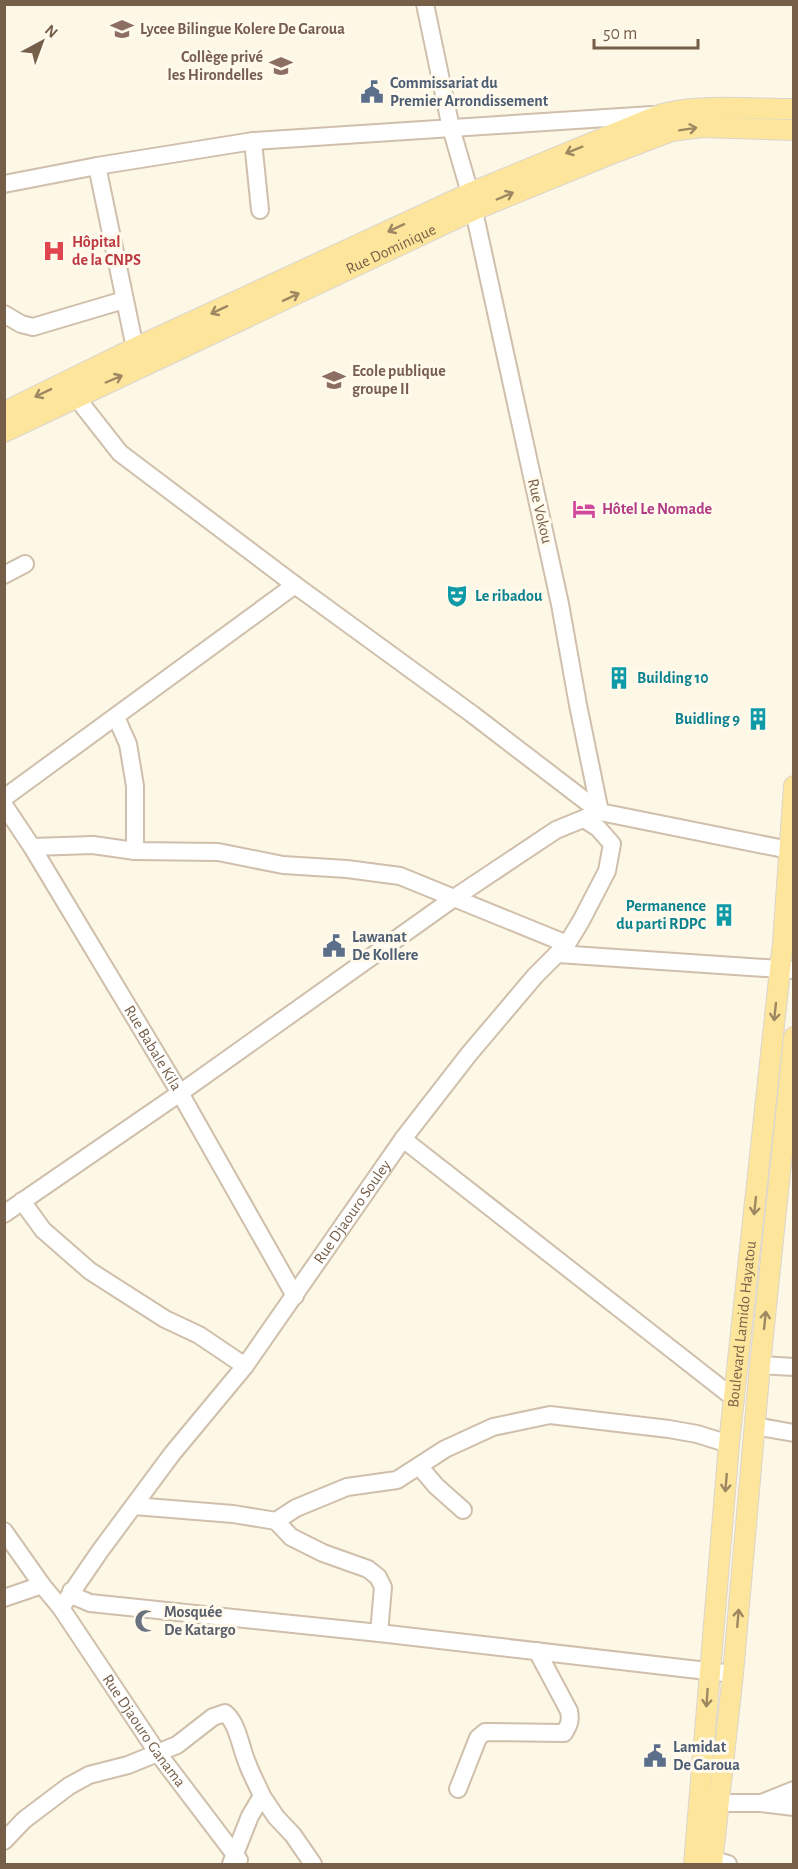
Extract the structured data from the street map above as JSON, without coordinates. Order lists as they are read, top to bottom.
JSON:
{
  "streets": {
    "main road": ["Rue Dominique", "Boulevard Lamido Hayatou"],
    "street": [
      "Rue Vokou",
      "Rue Babale Kila",
      "Rue Djaouro Souley",
      "Rue Djaouro Ganama"
    ]
  },
  "crossings": [
    ["Rue Dominique", "Rue Vokou"],
    ["Rue Vokou", "Rue Djaouro Souley"],
    ["Rue Babale Kila", "Rue Djaouro Souley"],
    ["Rue Djaouro Souley", "Rue Djaouro Ganama"]
  ],
  "places": {
    "school or university": ["Lycee Bilingue Kolere De Garoua", "Collège privé les Hirondelles", "Ecole publique groupe II"],
    "public building": ["Commissariat du Premier Arrondissement", "Lawanat De Kollere", "Lamidat De Garoua"],
    "hospital": ["Hôpital de la CNPS"],
    "hotel": ["Hôtel Le Nomade"],
    "theatre": ["Le ribadou"],
    "building": ["Building 10", "Buidling 9", "Permanence du parti RDPC"],
    "mosque": ["Mosquée De Katargo"]
  },
  "scale_bar": "50 m",
  "north": "top right"
}
